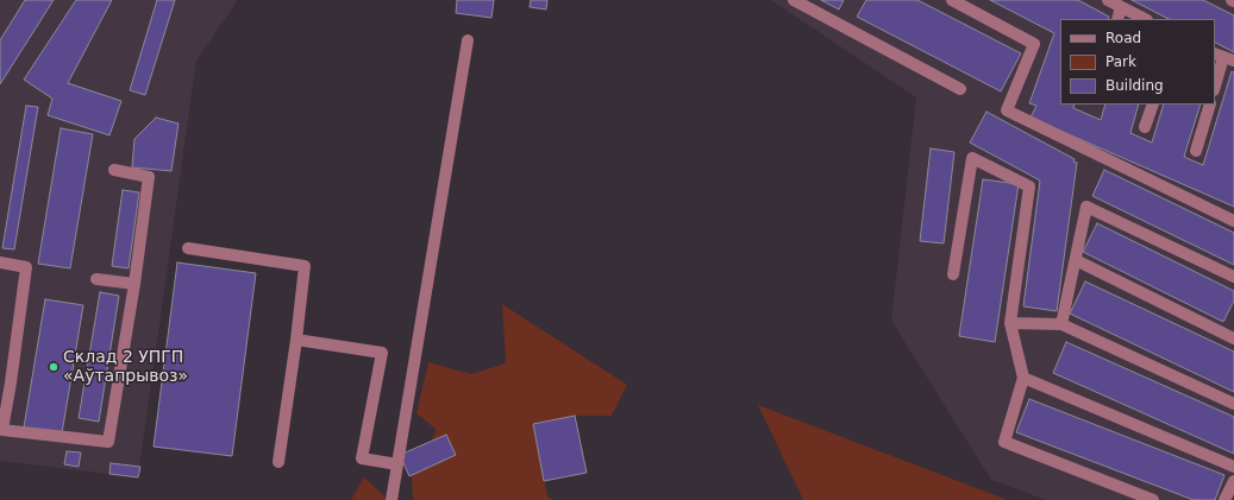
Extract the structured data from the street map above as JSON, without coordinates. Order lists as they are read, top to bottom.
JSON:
{
  "places": ["Склад 2 УПГП «Аўтапрывоз»"],
  "legend": ["Road", "Park", "Building"]
}
